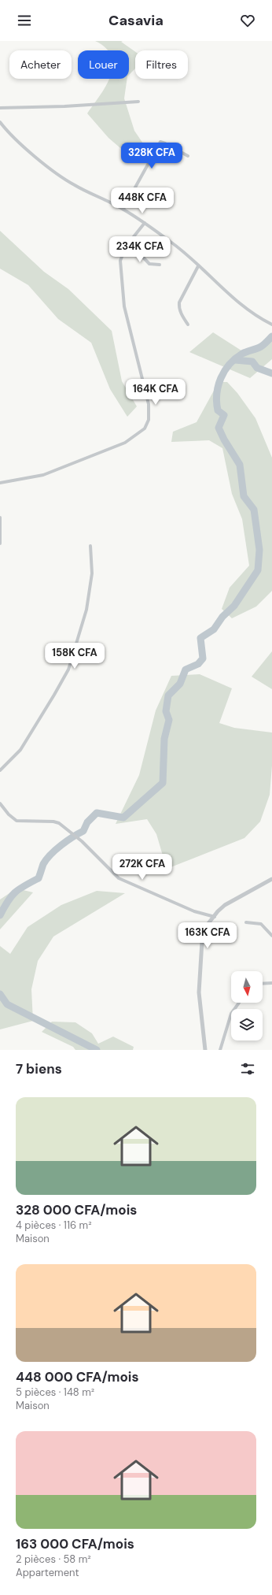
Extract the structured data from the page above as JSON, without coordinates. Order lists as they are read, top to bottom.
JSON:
{
  "north": "bottom",
  "page": {
    "header": "Casavia",
    "chip": ["Acheter", "Louer", "Filtres"],
    "price": [
      "328K CFA",
      "448K CFA",
      "234K CFA",
      "164K CFA",
      "158K CFA",
      "272K CFA",
      "163K CFA"
    ],
    "heading": "7 biens",
    "list": [
      {
        "name": "328 000 CFA/mois",
        "note": "4 pièces · 116 m² · Maison"
      },
      {
        "name": "448 000 CFA/mois",
        "note": "5 pièces · 148 m² · Maison"
      },
      {
        "name": "163 000 CFA/mois",
        "note": "2 pièces · 58 m² · Appartement"
      }
    ]
  }
}
